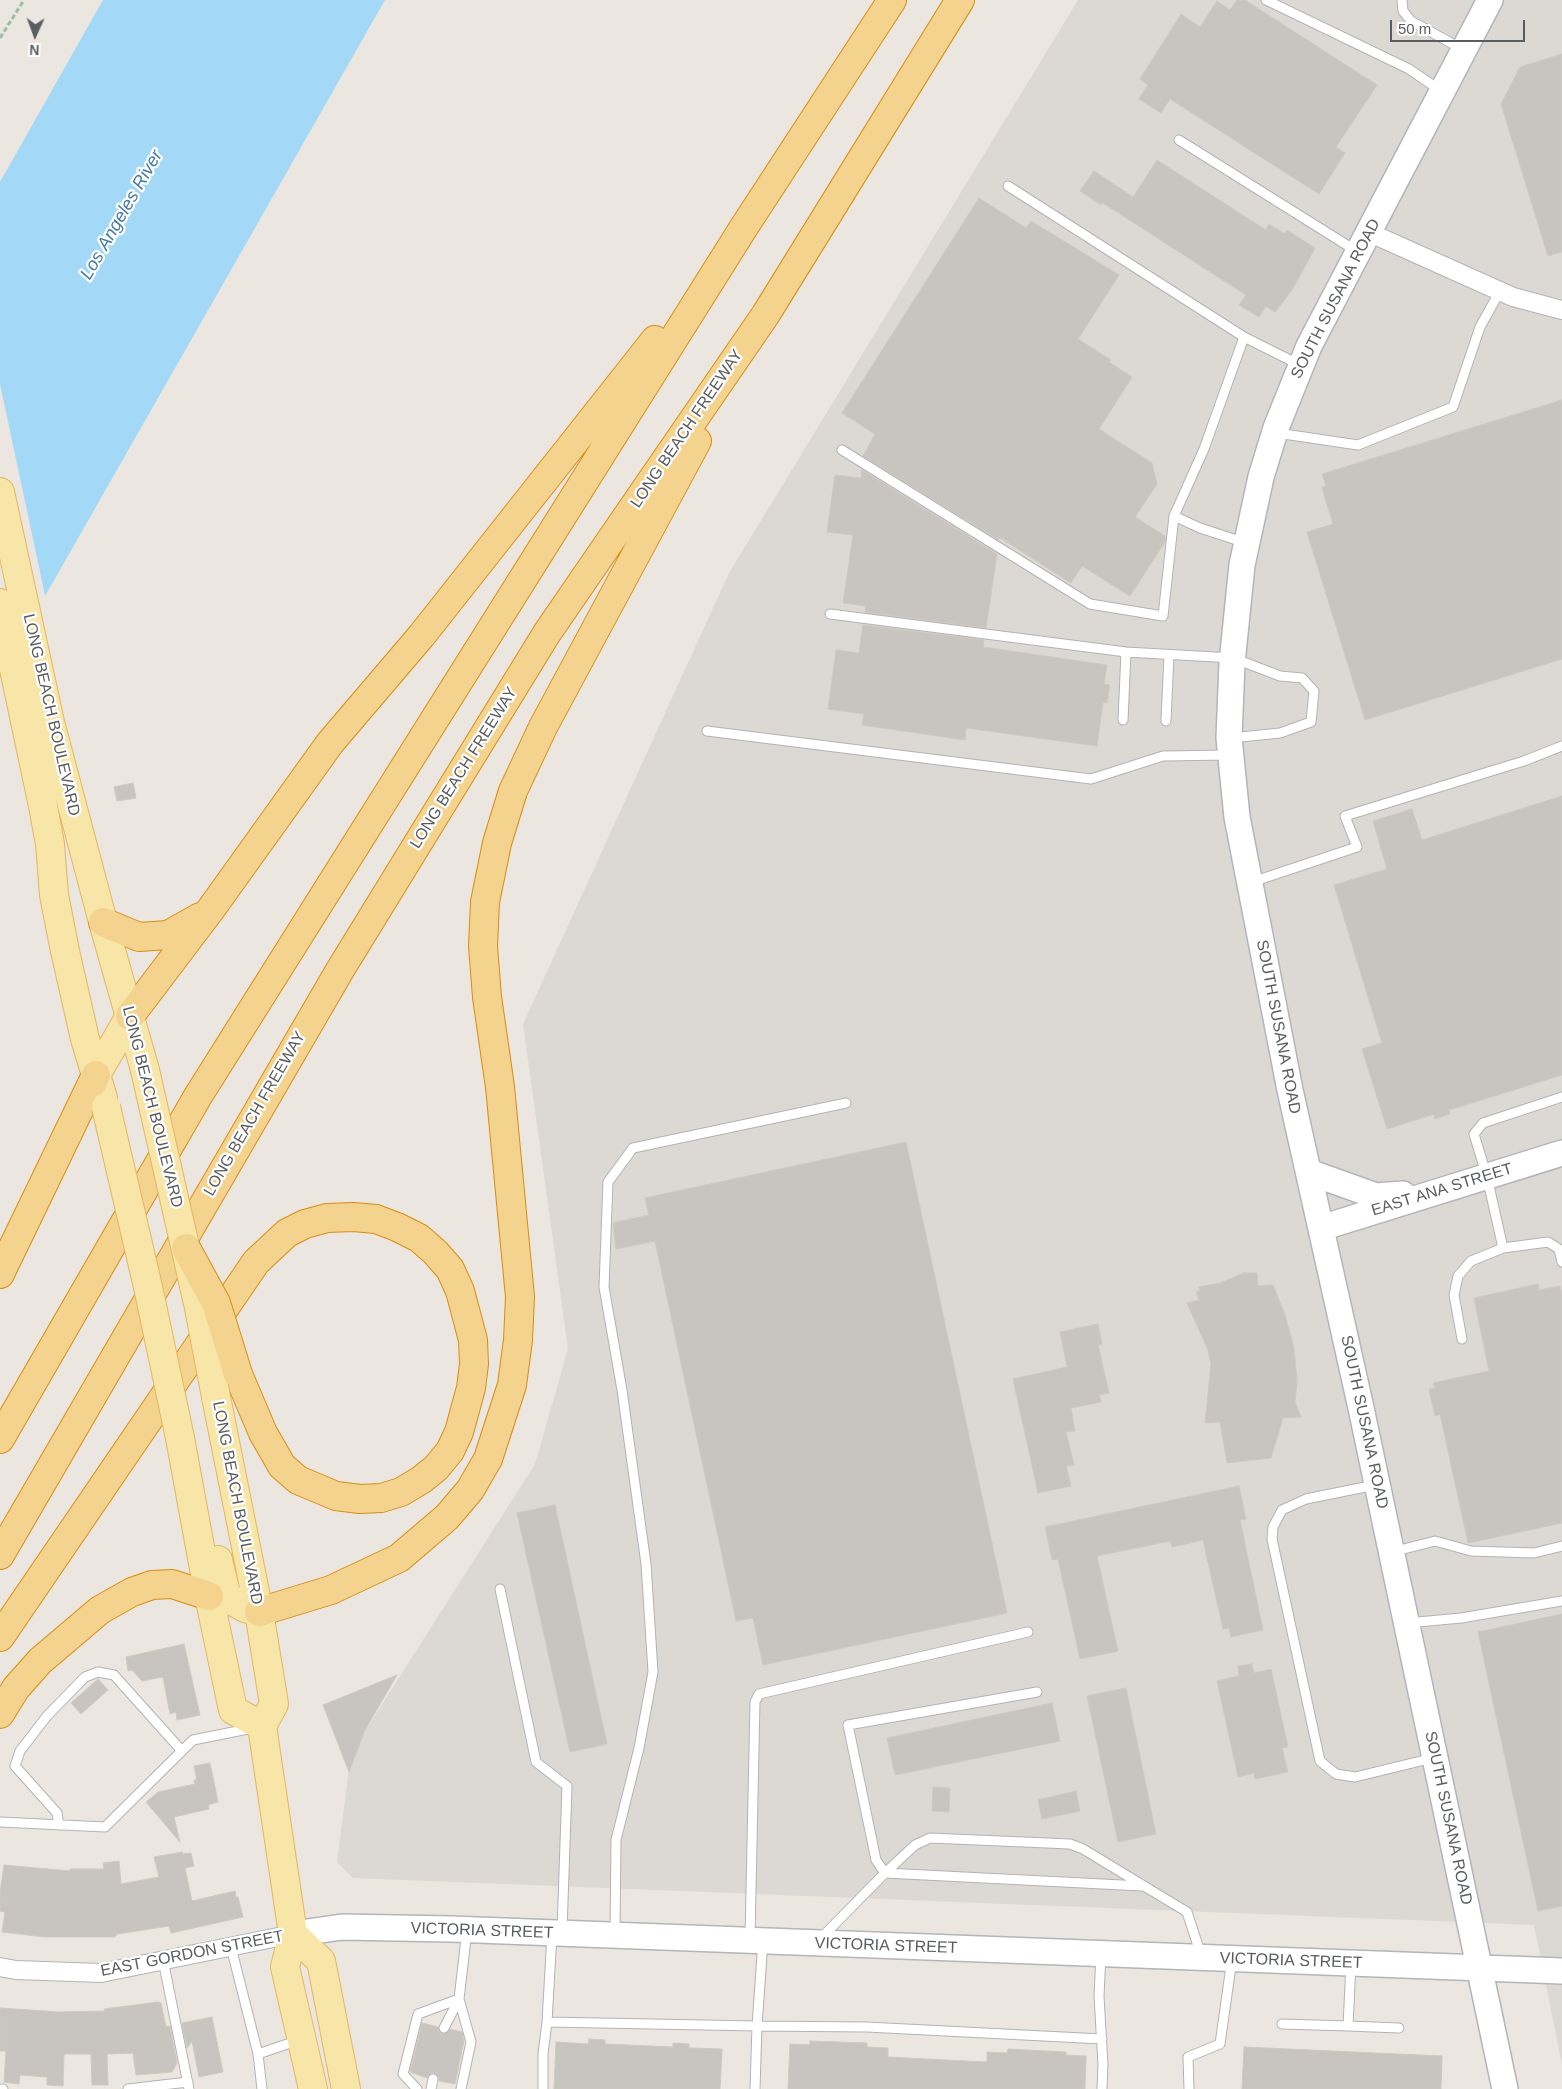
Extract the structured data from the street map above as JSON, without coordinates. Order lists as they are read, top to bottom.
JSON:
{
  "streets": {
    "highway": ["LONG BEACH FREEWAY"],
    "main road": ["LONG BEACH BOULEVARD"],
    "street": [
      "SOUTH SUSANA ROAD",
      "EAST ANA STREET",
      "VICTORIA STREET",
      "EAST GORDON STREET"
    ]
  },
  "crossings": [
    ["SOUTH SUSANA ROAD", "EAST ANA STREET"],
    ["SOUTH SUSANA ROAD", "VICTORIA STREET"],
    ["VICTORIA STREET", "EAST GORDON STREET"]
  ],
  "water": ["Los Angeles River"],
  "scale_bar": "50 m",
  "north": "bottom"
}
